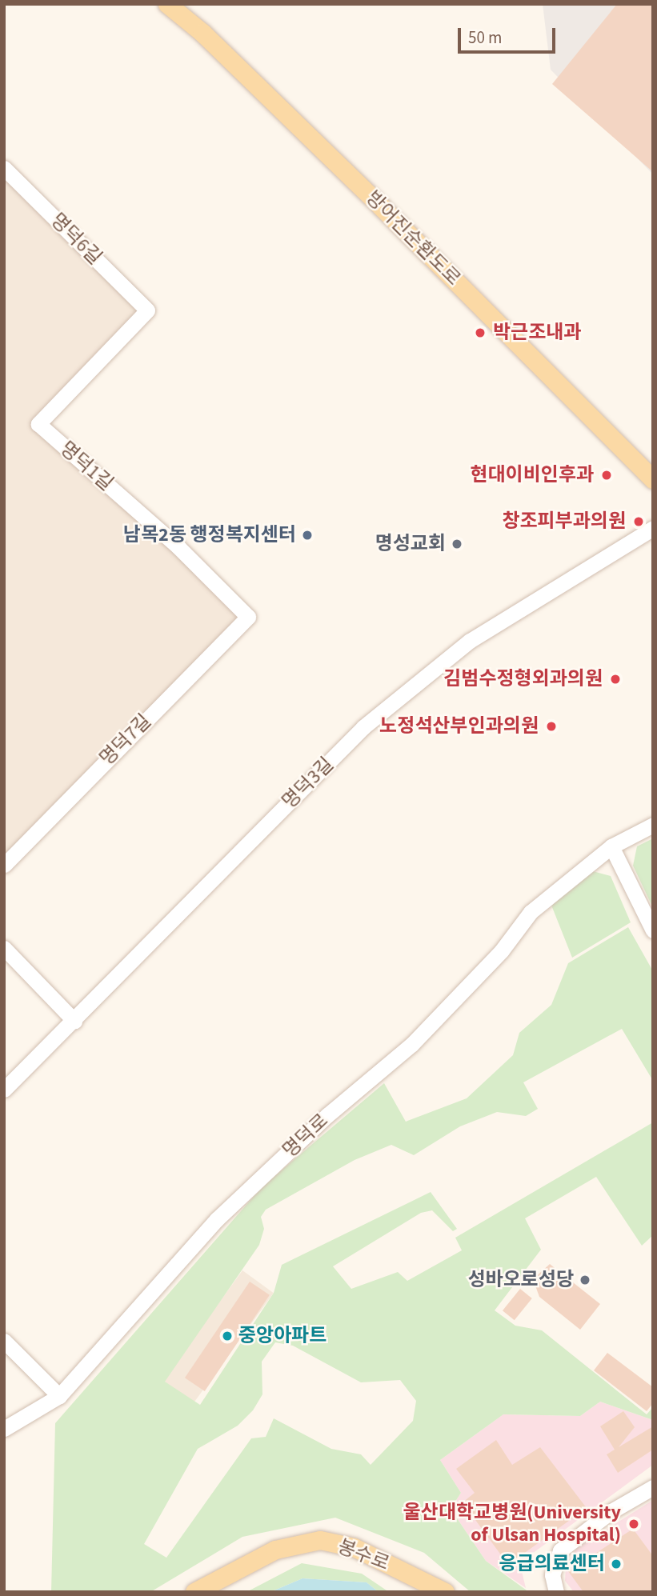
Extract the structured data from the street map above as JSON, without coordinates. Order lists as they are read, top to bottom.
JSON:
{
  "streets": {
    "main road": ["방어진순환도로", "봉수로"],
    "street": [
      "명덕6길",
      "명덕1길",
      "명덕7길",
      "명덕3길",
      "명덕로"
    ]
  },
  "crossings": [
    ["명덕6길", "명덕1길"],
    ["명덕1길", "명덕7길"]
  ],
  "places": [
    "박근조내과",
    "현대이비인후과",
    "창조피부과의원",
    "남목2동 행정복지센터",
    "명성교회",
    "김범수정형외과의원",
    "노정석산부인과의원",
    "성바오로성당",
    "중앙아파트",
    "울산대학교병원(University of Ulsan Hospital)",
    "응급의료센터"
  ],
  "scale_bar": "50 m"
}
